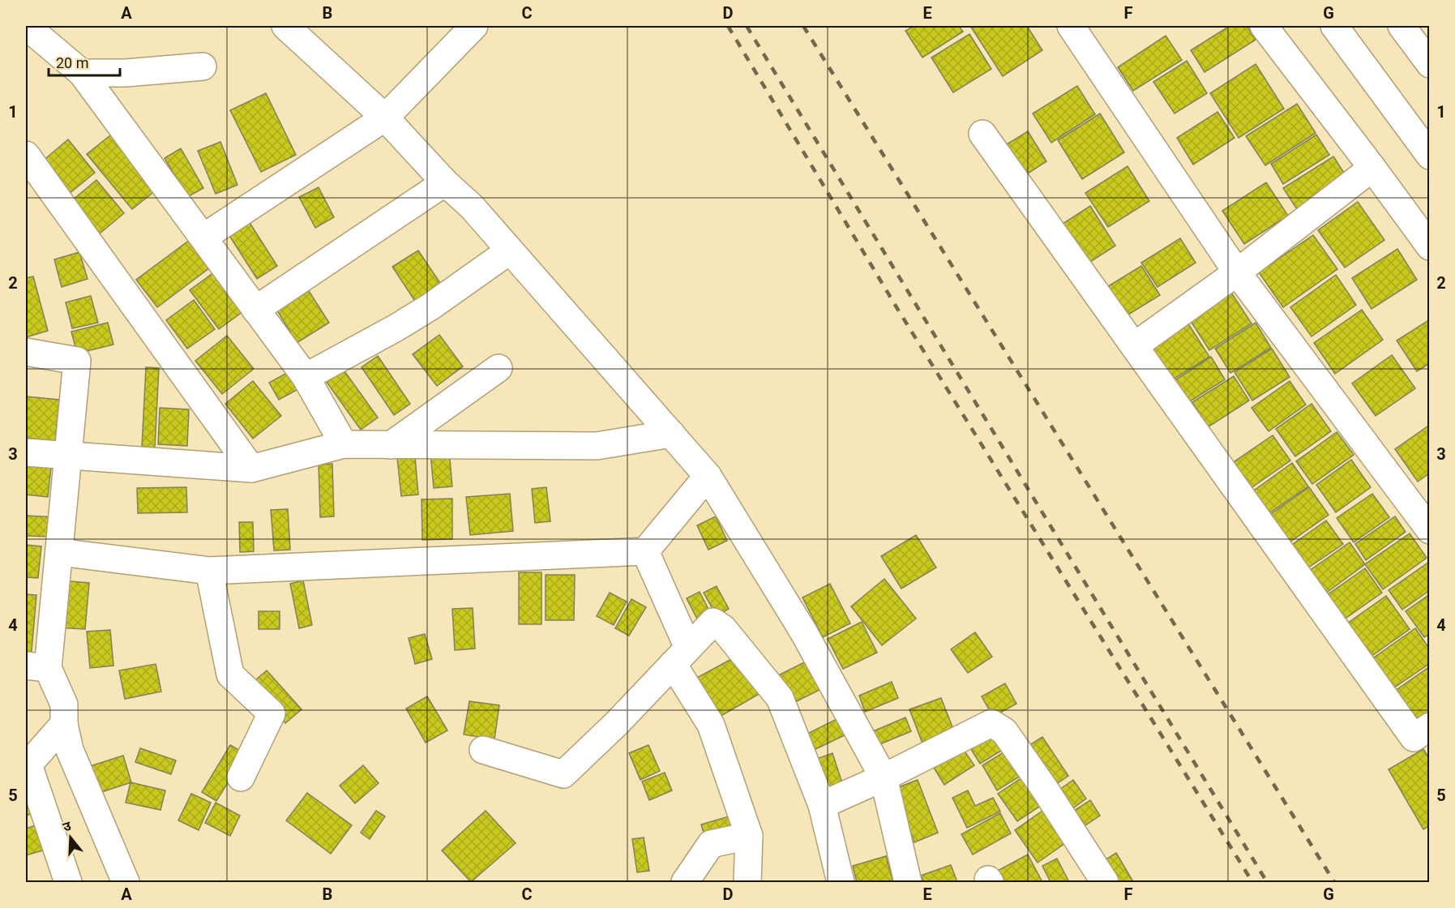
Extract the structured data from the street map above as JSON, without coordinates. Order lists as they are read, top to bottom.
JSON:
{
  "scale_bar": "20 m",
  "north": "top",
  "grid": {
    "columns": [
      "A",
      "B",
      "C",
      "D",
      "E",
      "F",
      "G"
    ],
    "rows": [
      "1",
      "2",
      "3",
      "4",
      "5"
    ]
  }
}
